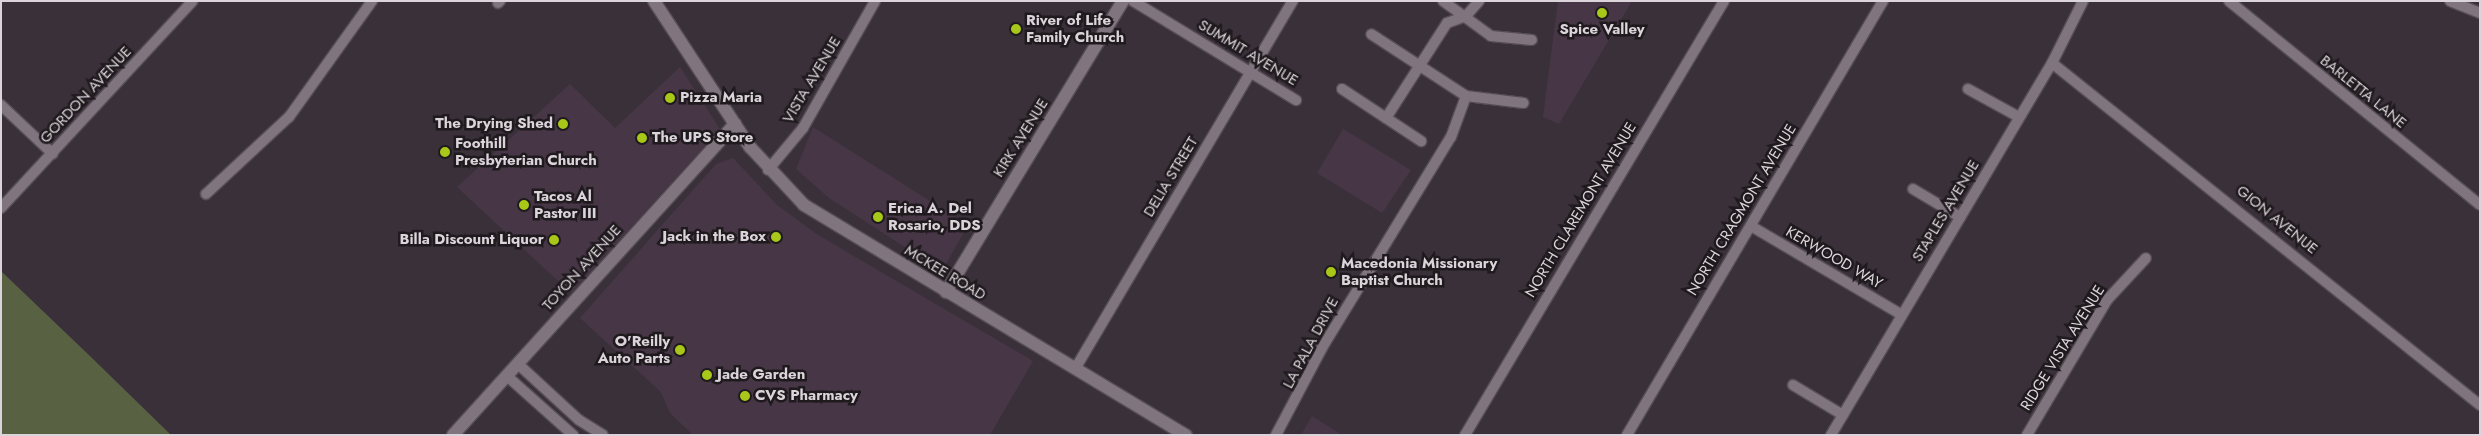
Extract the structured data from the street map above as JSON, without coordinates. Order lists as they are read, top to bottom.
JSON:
{
  "streets": {
    "street": [
      "SUMMIT AVENUE",
      "VISTA AVENUE",
      "BARLETTA LANE",
      "GORDON AVENUE",
      "KIRK AVENUE",
      "DELIA STREET",
      "NORTH CLAREMONT AVENUE",
      "NORTH CRAGMONT AVENUE",
      "STAPLES AVENUE",
      "GION AVENUE",
      "KERWOOD WAY",
      "TOYON AVENUE",
      "MCKEE ROAD",
      "LA PALA DRIVE",
      "RIDGE VISTA AVENUE"
    ]
  },
  "crossings": [
    ["SUMMIT AVENUE", "DELIA STREET"],
    ["VISTA AVENUE", "MCKEE ROAD"],
    ["KIRK AVENUE", "MCKEE ROAD"],
    ["DELIA STREET", "MCKEE ROAD"],
    ["NORTH CRAGMONT AVENUE", "KERWOOD WAY"],
    ["STAPLES AVENUE", "GION AVENUE"],
    ["STAPLES AVENUE", "KERWOOD WAY"],
    ["TOYON AVENUE", "MCKEE ROAD"]
  ],
  "places": [
    "Spice Valley",
    "River of Life Family Church",
    "Pizza Maria",
    "The Drying Shed",
    "The UPS Store",
    "Foothill Presbyterian Church",
    "Tacos Al Pastor III",
    "Erica A. Del Rosario, DDS",
    "Jack in the Box",
    "Billa Discount Liquor",
    "Macedonia Missionary Baptist Church",
    "O'Reilly Auto Parts",
    "Jade Garden",
    "CVS Pharmacy"
  ]
}
